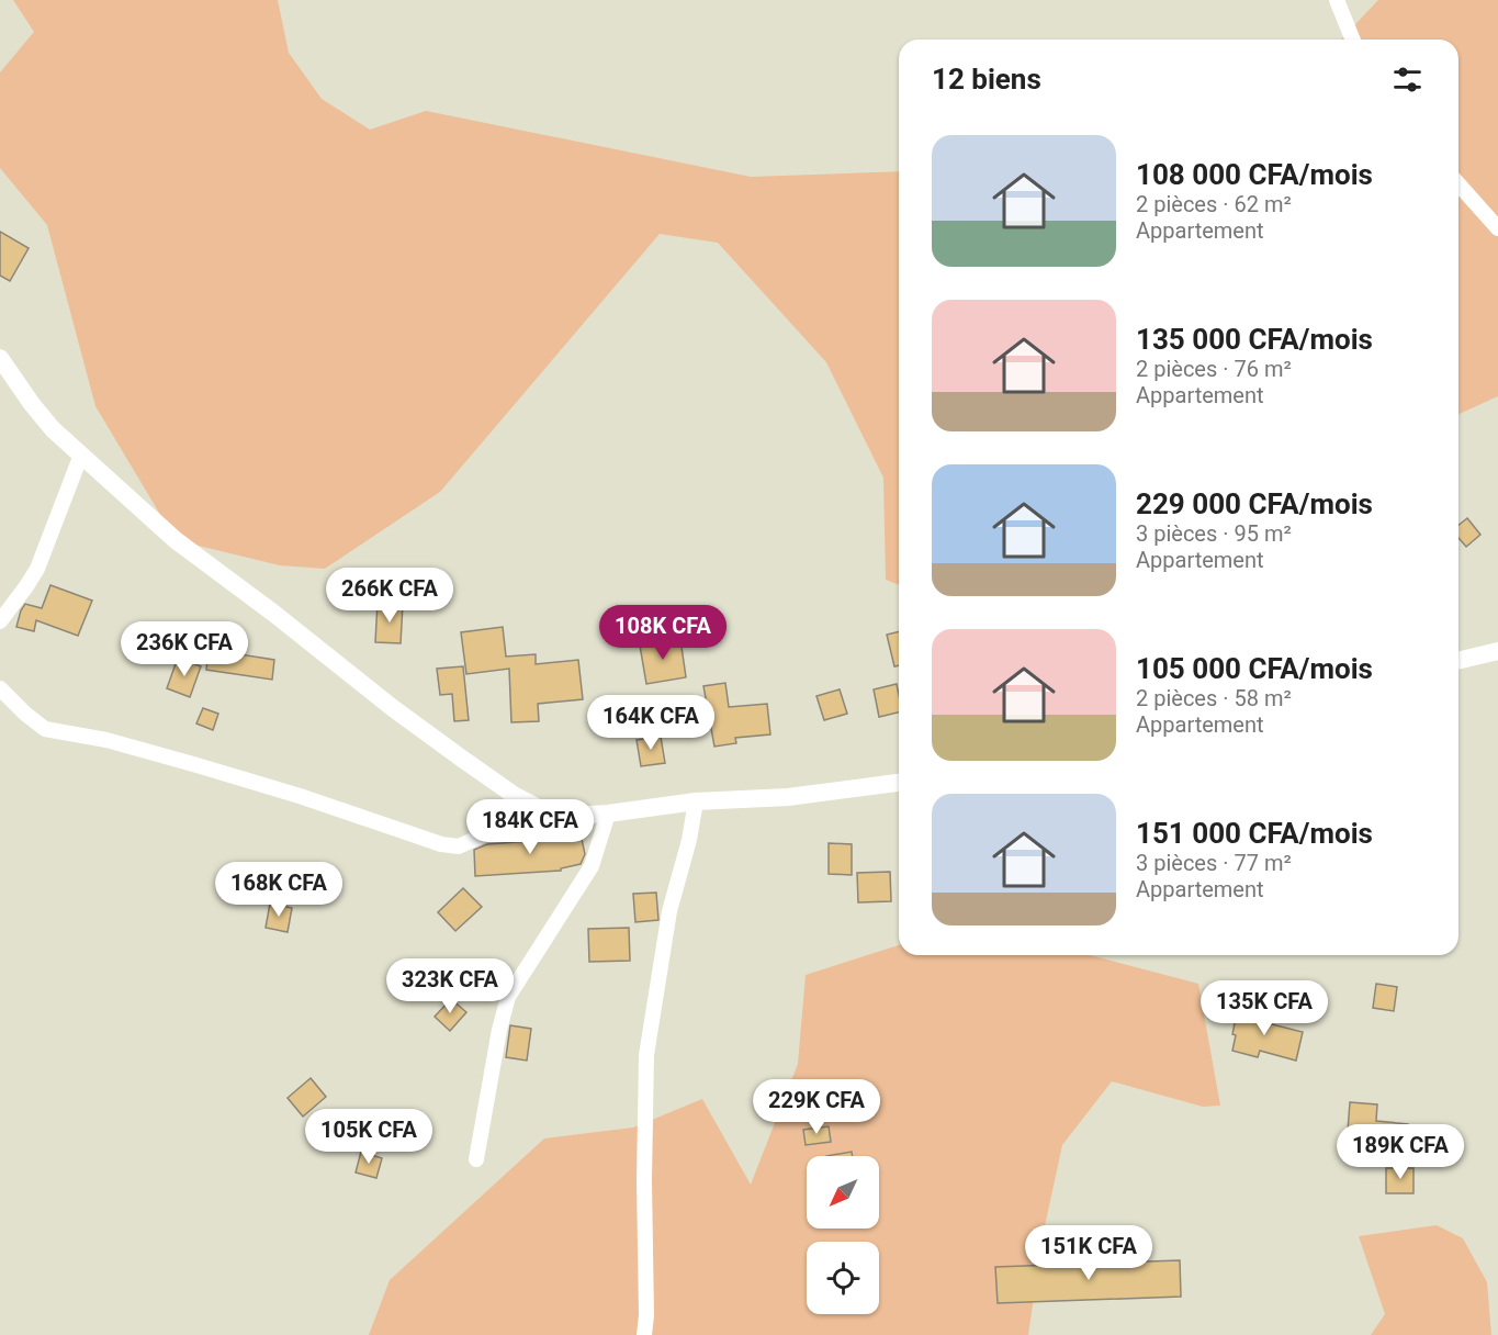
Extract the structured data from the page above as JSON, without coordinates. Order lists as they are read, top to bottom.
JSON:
{
  "north": "bottom left",
  "page": {
    "heading": "12 biens",
    "list": [
      {
        "name": "108 000 CFA/mois",
        "note": "2 pièces · 62 m² · Appartement"
      },
      {
        "name": "135 000 CFA/mois",
        "note": "2 pièces · 76 m² · Appartement"
      },
      {
        "name": "229 000 CFA/mois",
        "note": "3 pièces · 95 m² · Appartement"
      },
      {
        "name": "105 000 CFA/mois",
        "note": "2 pièces · 58 m² · Appartement"
      },
      {
        "name": "151 000 CFA/mois",
        "note": "3 pièces · 77 m² · Appartement"
      }
    ],
    "price": [
      "266K CFA",
      "108K CFA",
      "236K CFA",
      "164K CFA",
      "184K CFA",
      "168K CFA",
      "323K CFA",
      "135K CFA",
      "229K CFA",
      "105K CFA",
      "189K CFA",
      "151K CFA"
    ]
  }
}
